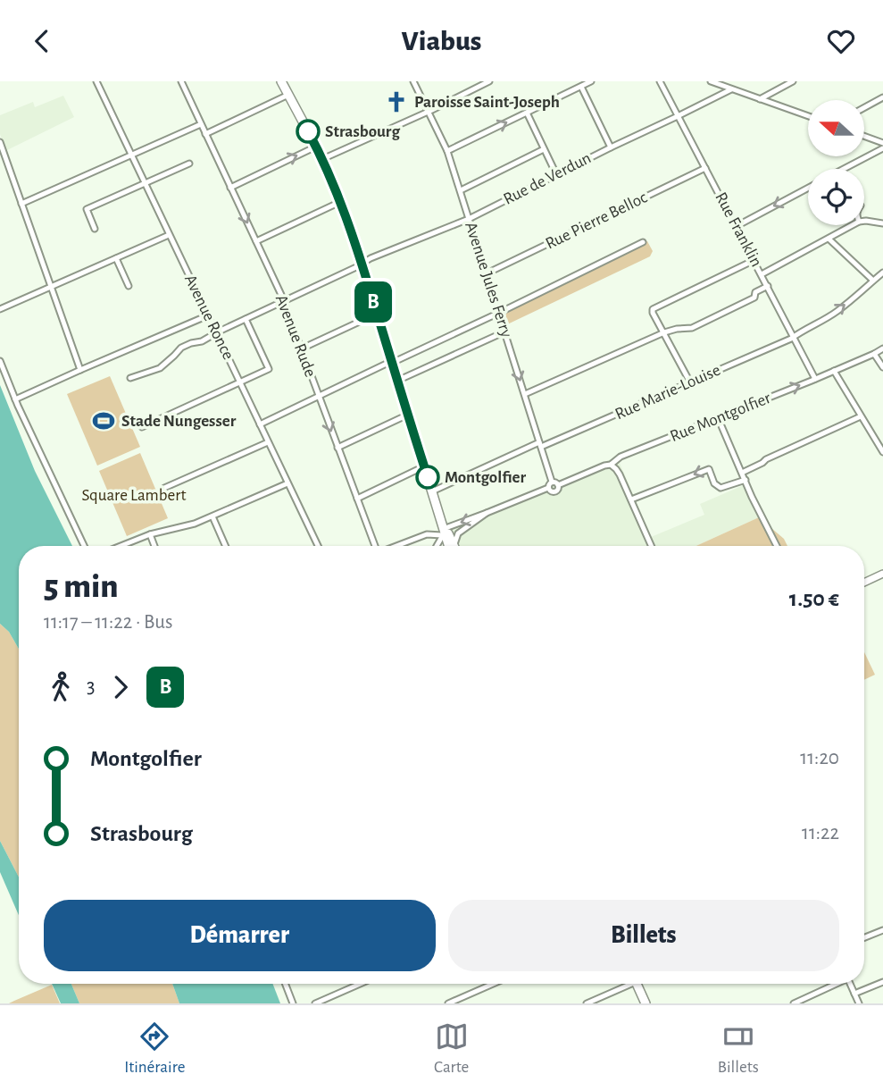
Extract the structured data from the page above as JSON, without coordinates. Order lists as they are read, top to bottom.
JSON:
{
  "streets": {
    "street": [
      "Rue de Verdun",
      "Rue Pierre Belloc",
      "Rue Franklin",
      "Avenue Jules Ferry",
      "Avenue Ronce",
      "Avenue Rude",
      "Rue Marie-Louise",
      "Rue Montgolfier"
    ]
  },
  "crossings": [
    ["Rue de Verdun", "Rue Franklin"],
    ["Rue de Verdun", "Avenue Jules Ferry"],
    ["Rue de Verdun", "Avenue Ronce"],
    ["Rue de Verdun", "Avenue Rude"],
    ["Rue Pierre Belloc", "Rue Franklin"],
    ["Rue Pierre Belloc", "Avenue Jules Ferry"],
    ["Rue Franklin", "Rue Marie-Louise"],
    ["Rue Franklin", "Rue Montgolfier"],
    ["Avenue Jules Ferry", "Rue Marie-Louise"],
    ["Avenue Jules Ferry", "Rue Montgolfier"]
  ],
  "parks": ["Square Lambert"],
  "places": {
    "church": ["Paroisse Saint-Joseph"],
    "other": ["Strasbourg", "Montgolfier"],
    "sports": ["Stade Nungesser"]
  },
  "lines": ["bus line B"],
  "north": "left",
  "page": {
    "header": "Viabus",
    "on_map": "B",
    "heading": ["5 min", "11:17 – 11:22 · Bus", "1.50 €"],
    "legs": ["3", "B"],
    "list": [
      {
        "name": "Montgolfier",
        "value": "11:20"
      },
      {
        "name": "Strasbourg",
        "value": "11:22"
      }
    ],
    "buttons": ["Démarrer", "Billets"],
    "tabs": ["Itinéraire", "Carte", "Billets"]
  }
}
